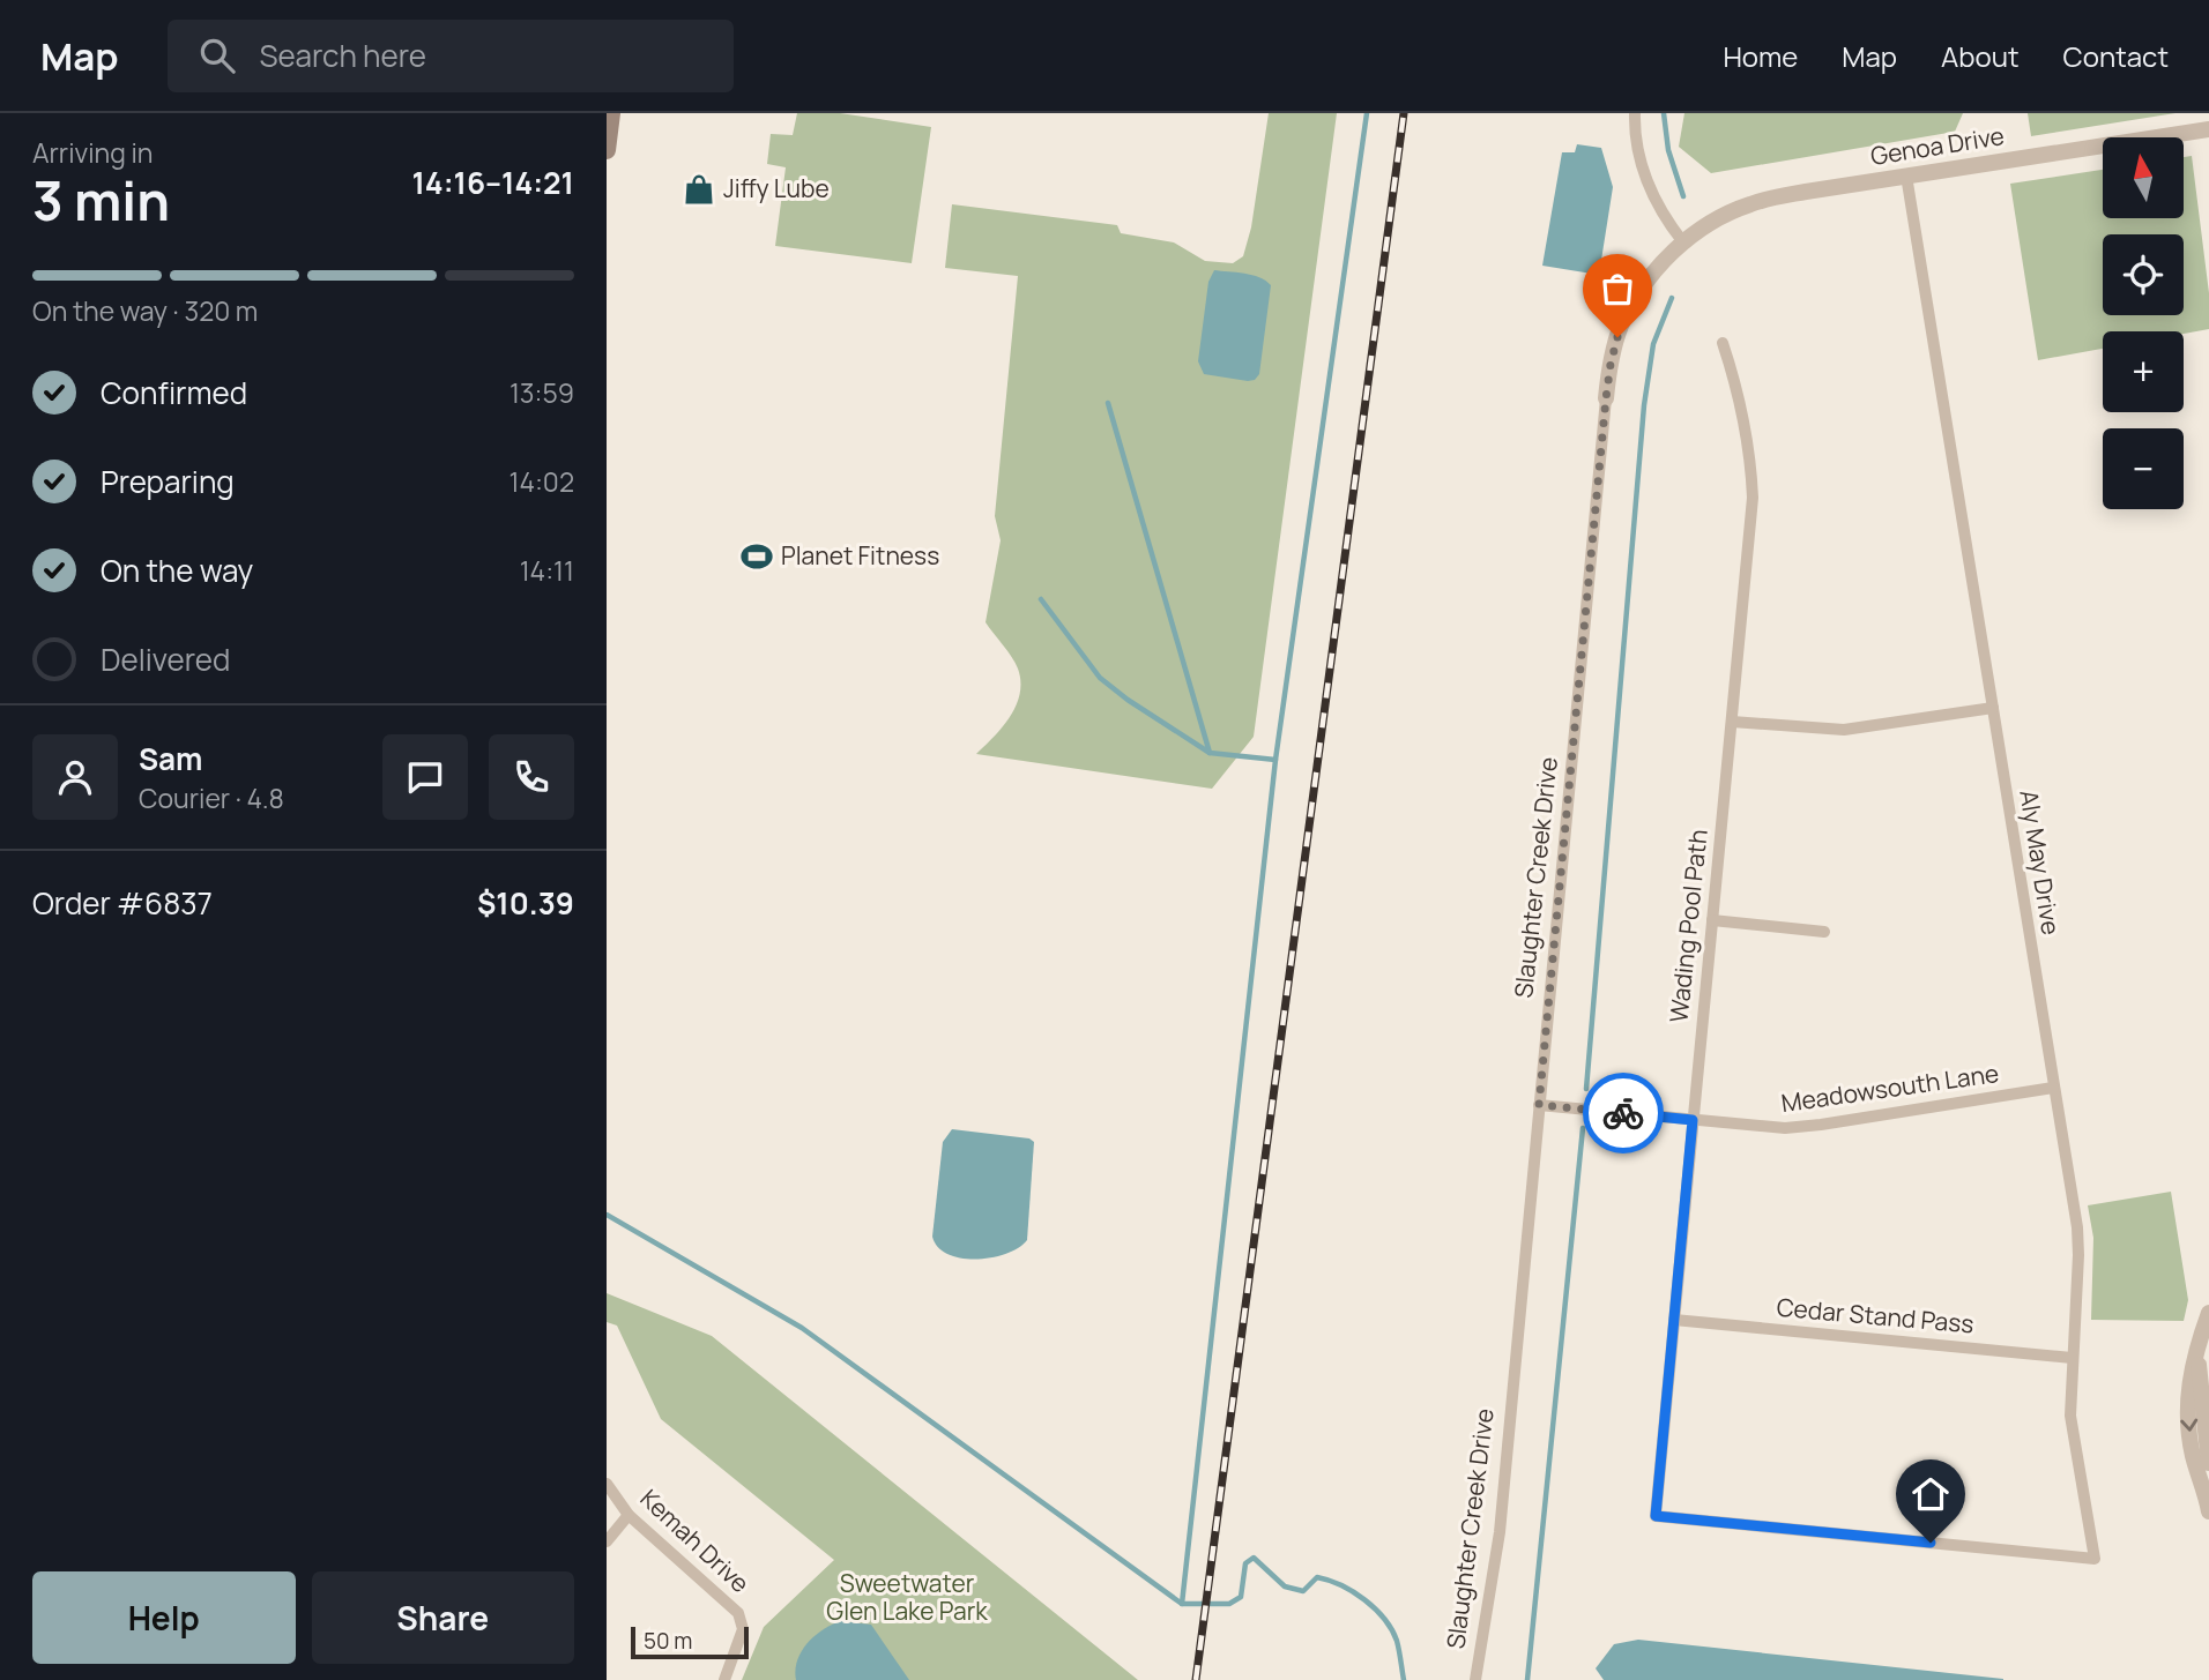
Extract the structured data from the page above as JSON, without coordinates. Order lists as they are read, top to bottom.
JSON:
{
  "streets": {
    "street": [
      "Genoa Drive",
      "Aly May Drive",
      "Slaughter Creek Drive",
      "Wading Pool Path",
      "Meadowsouth Lane",
      "Cedar Stand Pass",
      "Kemah Drive"
    ]
  },
  "crossings": [
    ["Genoa Drive", "Aly May Drive"],
    ["Genoa Drive", "Slaughter Creek Drive"],
    ["Aly May Drive", "Wading Pool Path"],
    ["Aly May Drive", "Meadowsouth Lane"],
    ["Aly May Drive", "Cedar Stand Pass"],
    ["Slaughter Creek Drive", "Meadowsouth Lane"],
    ["Wading Pool Path", "Meadowsouth Lane"],
    ["Wading Pool Path", "Cedar Stand Pass"]
  ],
  "parks": ["Sweetwater Glen Lake Park"],
  "places": {
    "shop": ["Jiffy Lube"],
    "sports": ["Planet Fitness"]
  },
  "scale_bar": "50 m",
  "north": "top",
  "page": {
    "header": "Map",
    "search": "Search here",
    "nav": [
      "Home",
      "Map",
      "About",
      "Contact"
    ],
    "heading": ["3 min", "Arriving in", "14:16–14:21"],
    "panel": [
      "Sam",
      "Courier · 4.8",
      "Order #6837",
      "$10.39"
    ],
    "map_buttons": ["+", "−"],
    "bar": "On the way · 320 m",
    "list": [
      ["Confirmed", "13:59"],
      ["Preparing", "14:02"],
      ["On the way", "14:11"],
      "Delivered"
    ],
    "buttons": ["Help", "Share"],
    "scale": "50 m"
  }
}
